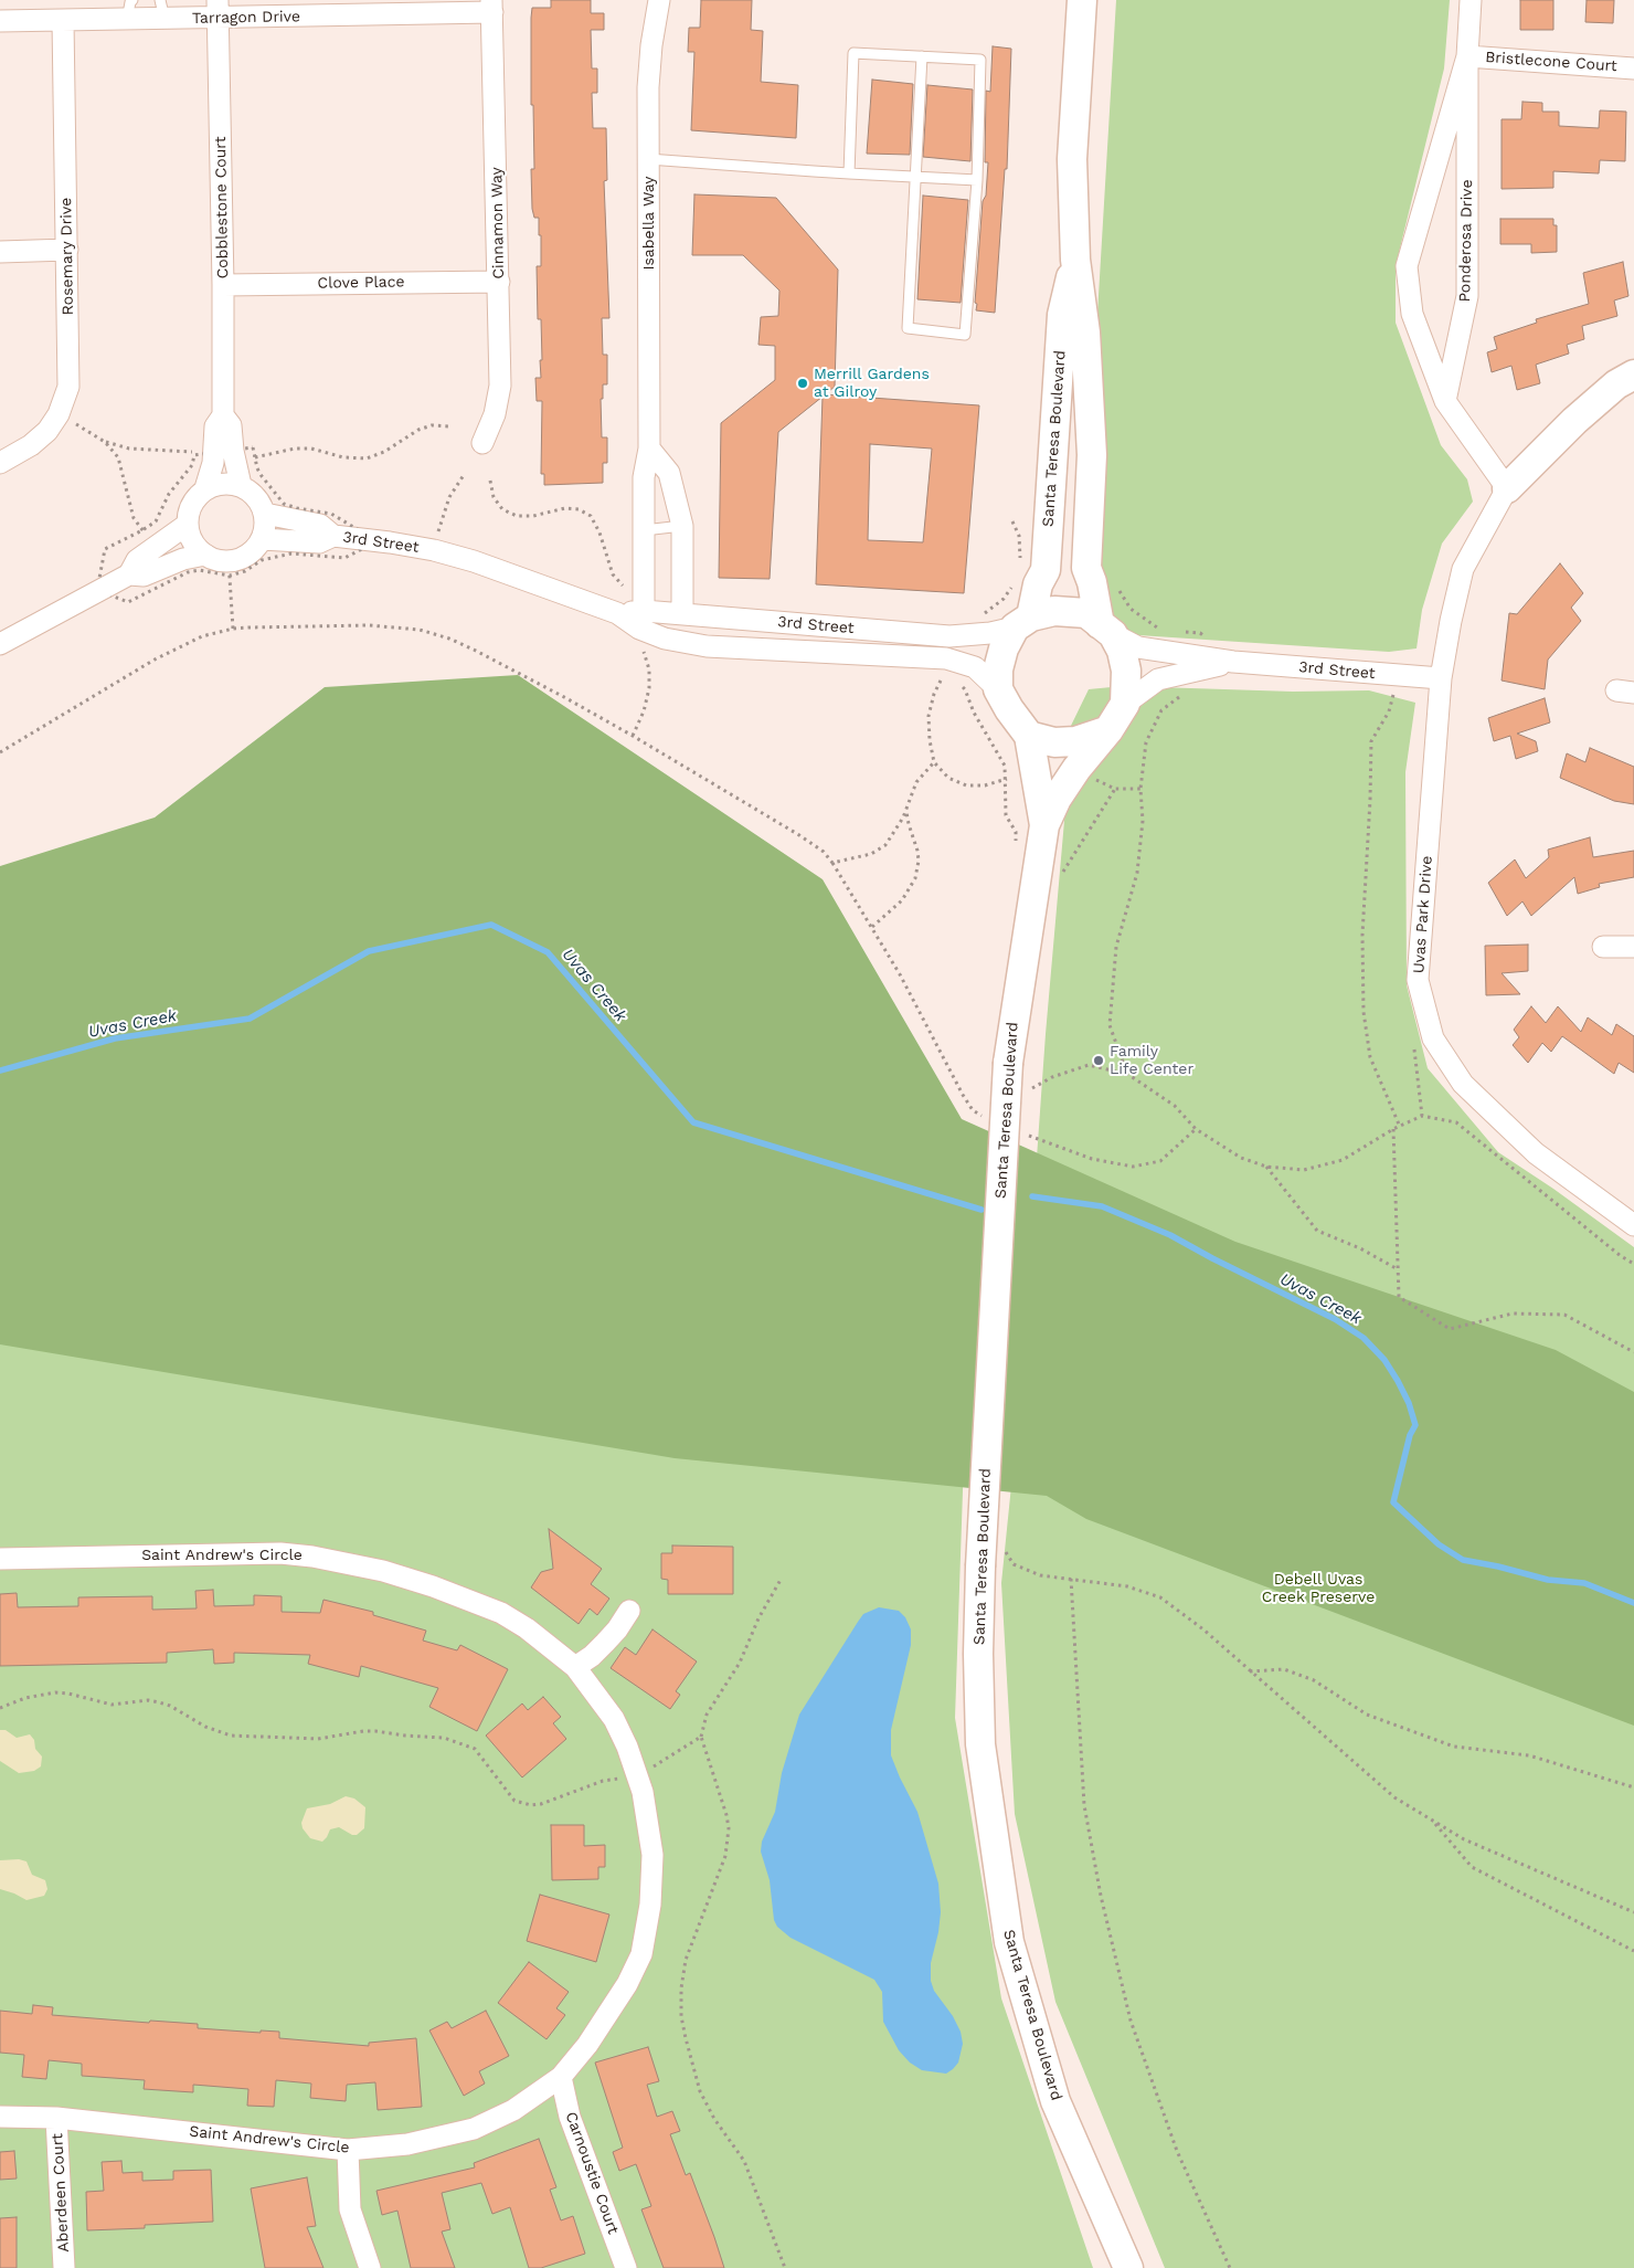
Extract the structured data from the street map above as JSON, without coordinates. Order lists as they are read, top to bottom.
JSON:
{
  "streets": {
    "main road": ["Santa Teresa Boulevard"],
    "street": [
      "Tarragon Drive",
      "Bristlecone Court",
      "Cobblestone Court",
      "Cinnamon Way",
      "Isabella Way",
      "Ponderosa Drive",
      "Rosemary Drive",
      "Clove Place",
      "3rd Street",
      "Uvas Park Drive",
      "Saint Andrew's Circle",
      "Carnoustie Court",
      "Aberdeen Court"
    ]
  },
  "crossings": [
    ["Tarragon Drive", "Cobblestone Court"],
    ["Tarragon Drive", "Cinnamon Way"],
    ["Tarragon Drive", "Rosemary Drive"],
    ["Bristlecone Court", "Ponderosa Drive"],
    ["Cobblestone Court", "Clove Place"],
    ["Cobblestone Court", "3rd Street"],
    ["Cinnamon Way", "Clove Place"],
    ["Isabella Way", "3rd Street"],
    ["Santa Teresa Boulevard", "3rd Street"],
    ["3rd Street", "Uvas Park Drive"],
    ["Saint Andrew's Circle", "Carnoustie Court"],
    ["Saint Andrew's Circle", "Aberdeen Court"]
  ],
  "water": ["Uvas Creek"],
  "parks": ["Debell Uvas Creek Preserve"],
  "places": ["Merrill Gardens at Gilroy", "Family Life Center"]
}
